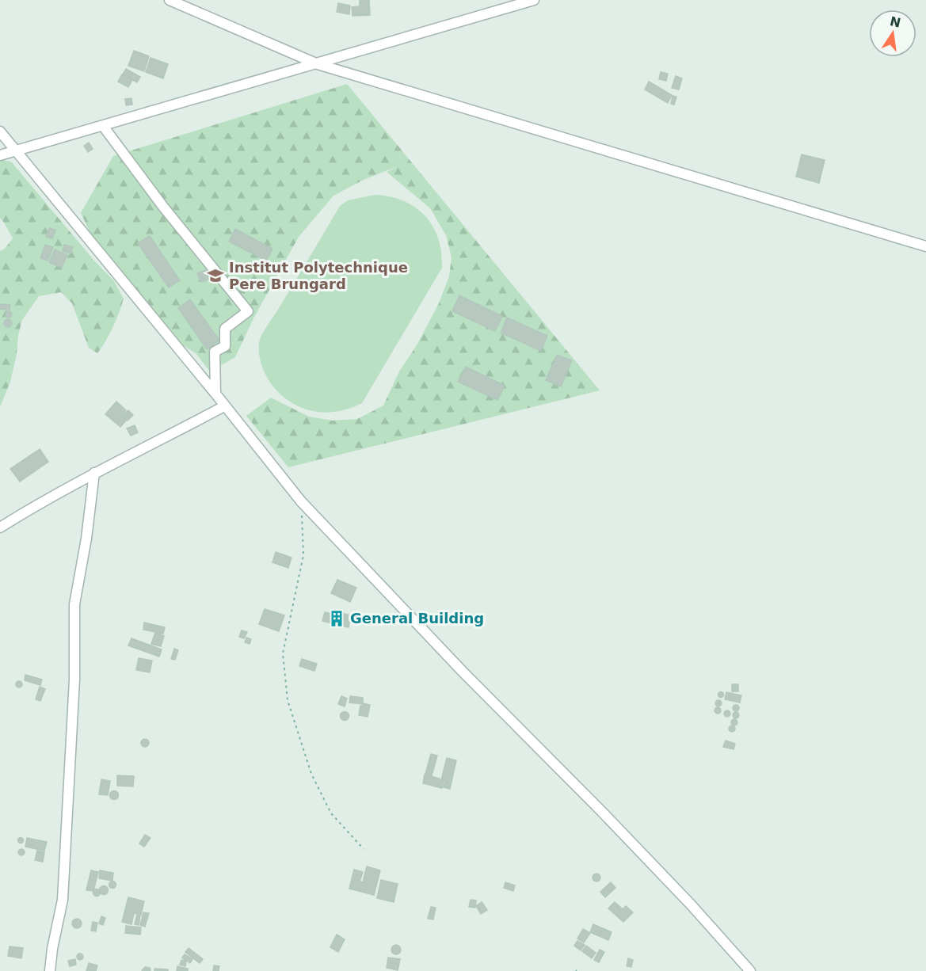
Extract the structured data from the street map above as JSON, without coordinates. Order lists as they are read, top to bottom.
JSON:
{
  "places": {
    "school or university": ["Institut Polytechnique Pere Brungard"],
    "building": ["General Building"]
  },
  "north": "top"
}
